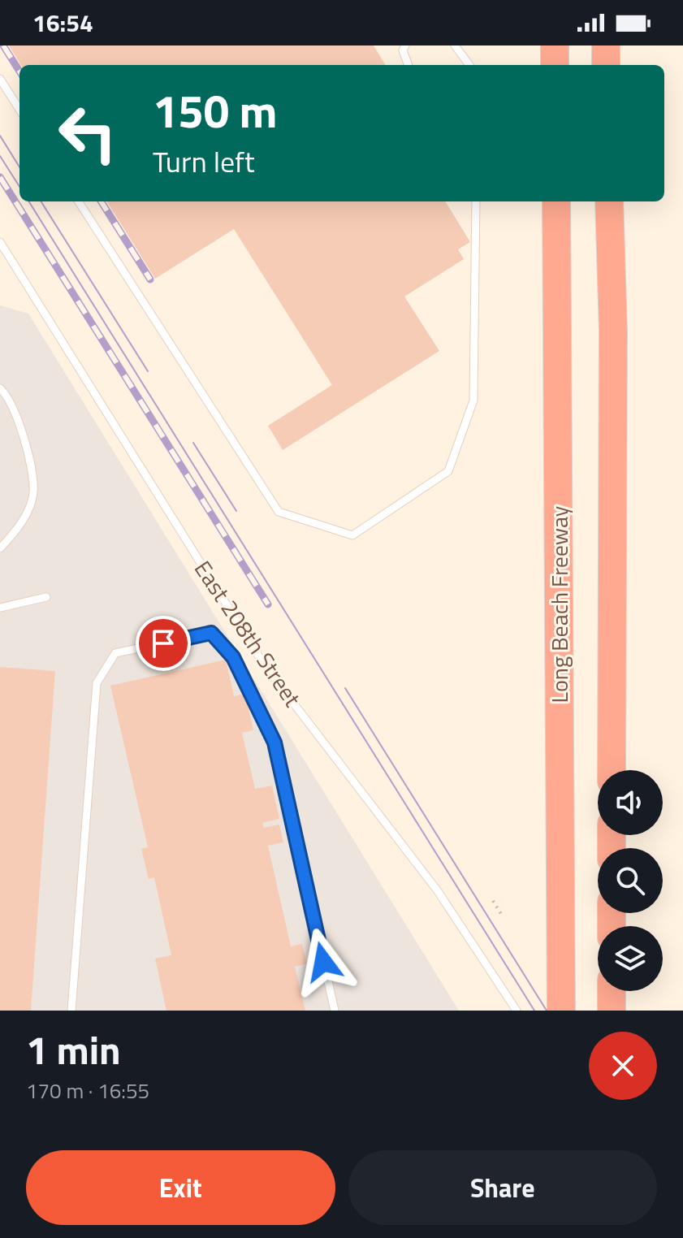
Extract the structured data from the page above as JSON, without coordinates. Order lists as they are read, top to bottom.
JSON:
{
  "streets": {
    "highway": ["Long Beach Freeway"],
    "lane": ["East 208th Street"]
  },
  "page": {
    "status": "16:54",
    "turn": ["150 m", "Turn left"],
    "heading": ["1 min", "170 m · 16:55"],
    "buttons": ["Exit", "Share"]
  }
}
